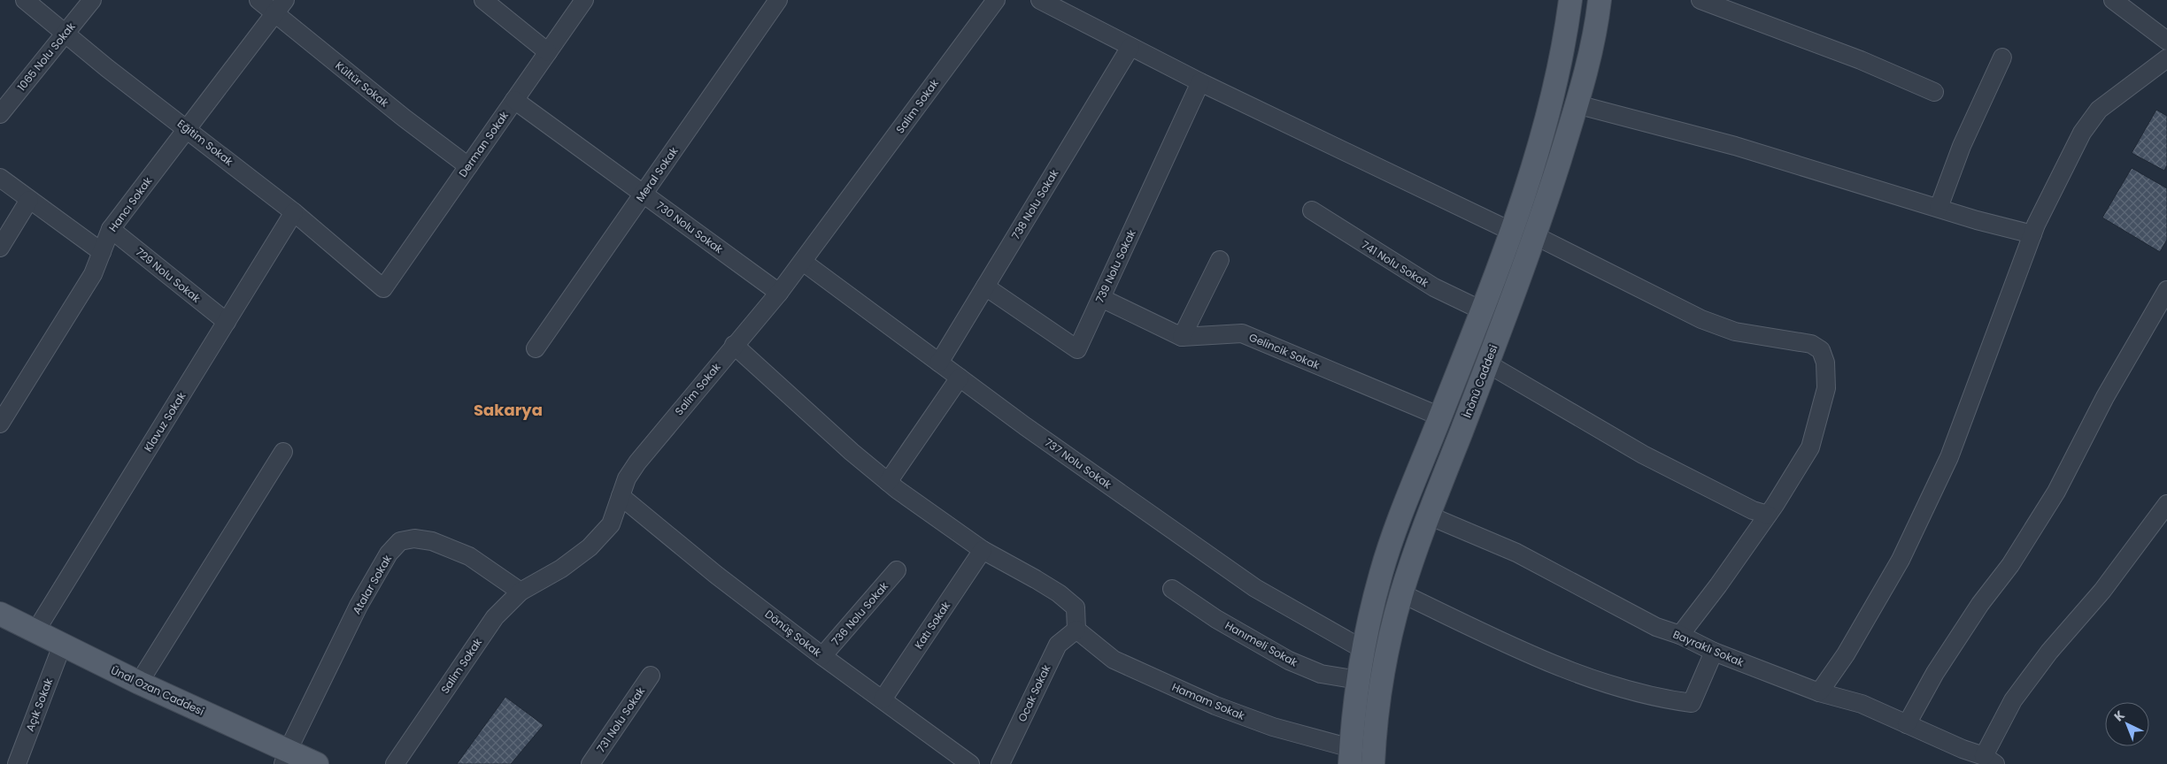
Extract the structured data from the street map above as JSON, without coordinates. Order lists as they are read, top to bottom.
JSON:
{
  "streets": {
    "main road": ["İnönü Caddesi", "Ünal Ozan Caddesi"],
    "street": [
      "1065 Nolu Sokak",
      "Kültür Sokak",
      "Salim Sokak",
      "Eğitim Sokak",
      "Derman Sokak",
      "Meral Sokak",
      "Hancı Sokak",
      "738 Nolu Sokak",
      "730 Nolu Sokak",
      "741 Nolu Sokak",
      "739 Nolu Sokak",
      "729 Nolu Sokak",
      "Gelincik Sokak",
      "Klavuz Sokak",
      "737 Nolu Sokak",
      "Atalar Sokak",
      "736 Nolu Sokak",
      "Katı Sokak",
      "Dönüş Sokak",
      "Hanımeli Sokak",
      "Bayraklı Sokak",
      "Ocak Sokak",
      "Hamam Sokak",
      "Açık Sokak",
      "731 Nolu Sokak"
    ]
  },
  "crossings": [
    ["1065 Nolu Sokak", "Eğitim Sokak"],
    ["Kültür Sokak", "Derman Sokak"],
    ["Kültür Sokak", "Hancı Sokak"],
    ["Salim Sokak", "730 Nolu Sokak"],
    ["Salim Sokak", "737 Nolu Sokak"],
    ["Salim Sokak", "Atalar Sokak"],
    ["Salim Sokak", "Dönüş Sokak"],
    ["Eğitim Sokak", "Derman Sokak"],
    ["Eğitim Sokak", "Hancı Sokak"],
    ["Eğitim Sokak", "Klavuz Sokak"],
    ["Derman Sokak", "730 Nolu Sokak"],
    ["Meral Sokak", "730 Nolu Sokak"],
    ["Hancı Sokak", "729 Nolu Sokak"],
    ["738 Nolu Sokak", "739 Nolu Sokak"],
    ["738 Nolu Sokak", "737 Nolu Sokak"],
    ["739 Nolu Sokak", "Gelincik Sokak"],
    ["729 Nolu Sokak", "Klavuz Sokak"],
    ["İnönü Caddesi", "Bayraklı Sokak"],
    ["Klavuz Sokak", "Ünal Ozan Caddesi"],
    ["Atalar Sokak", "Ünal Ozan Caddesi"],
    ["736 Nolu Sokak", "Dönüş Sokak"],
    ["Katı Sokak", "Dönüş Sokak"],
    ["Ünal Ozan Caddesi", "Açık Sokak"],
    ["Ocak Sokak", "Hamam Sokak"]
  ],
  "districts": ["Sakarya"],
  "north": "top left"
}
